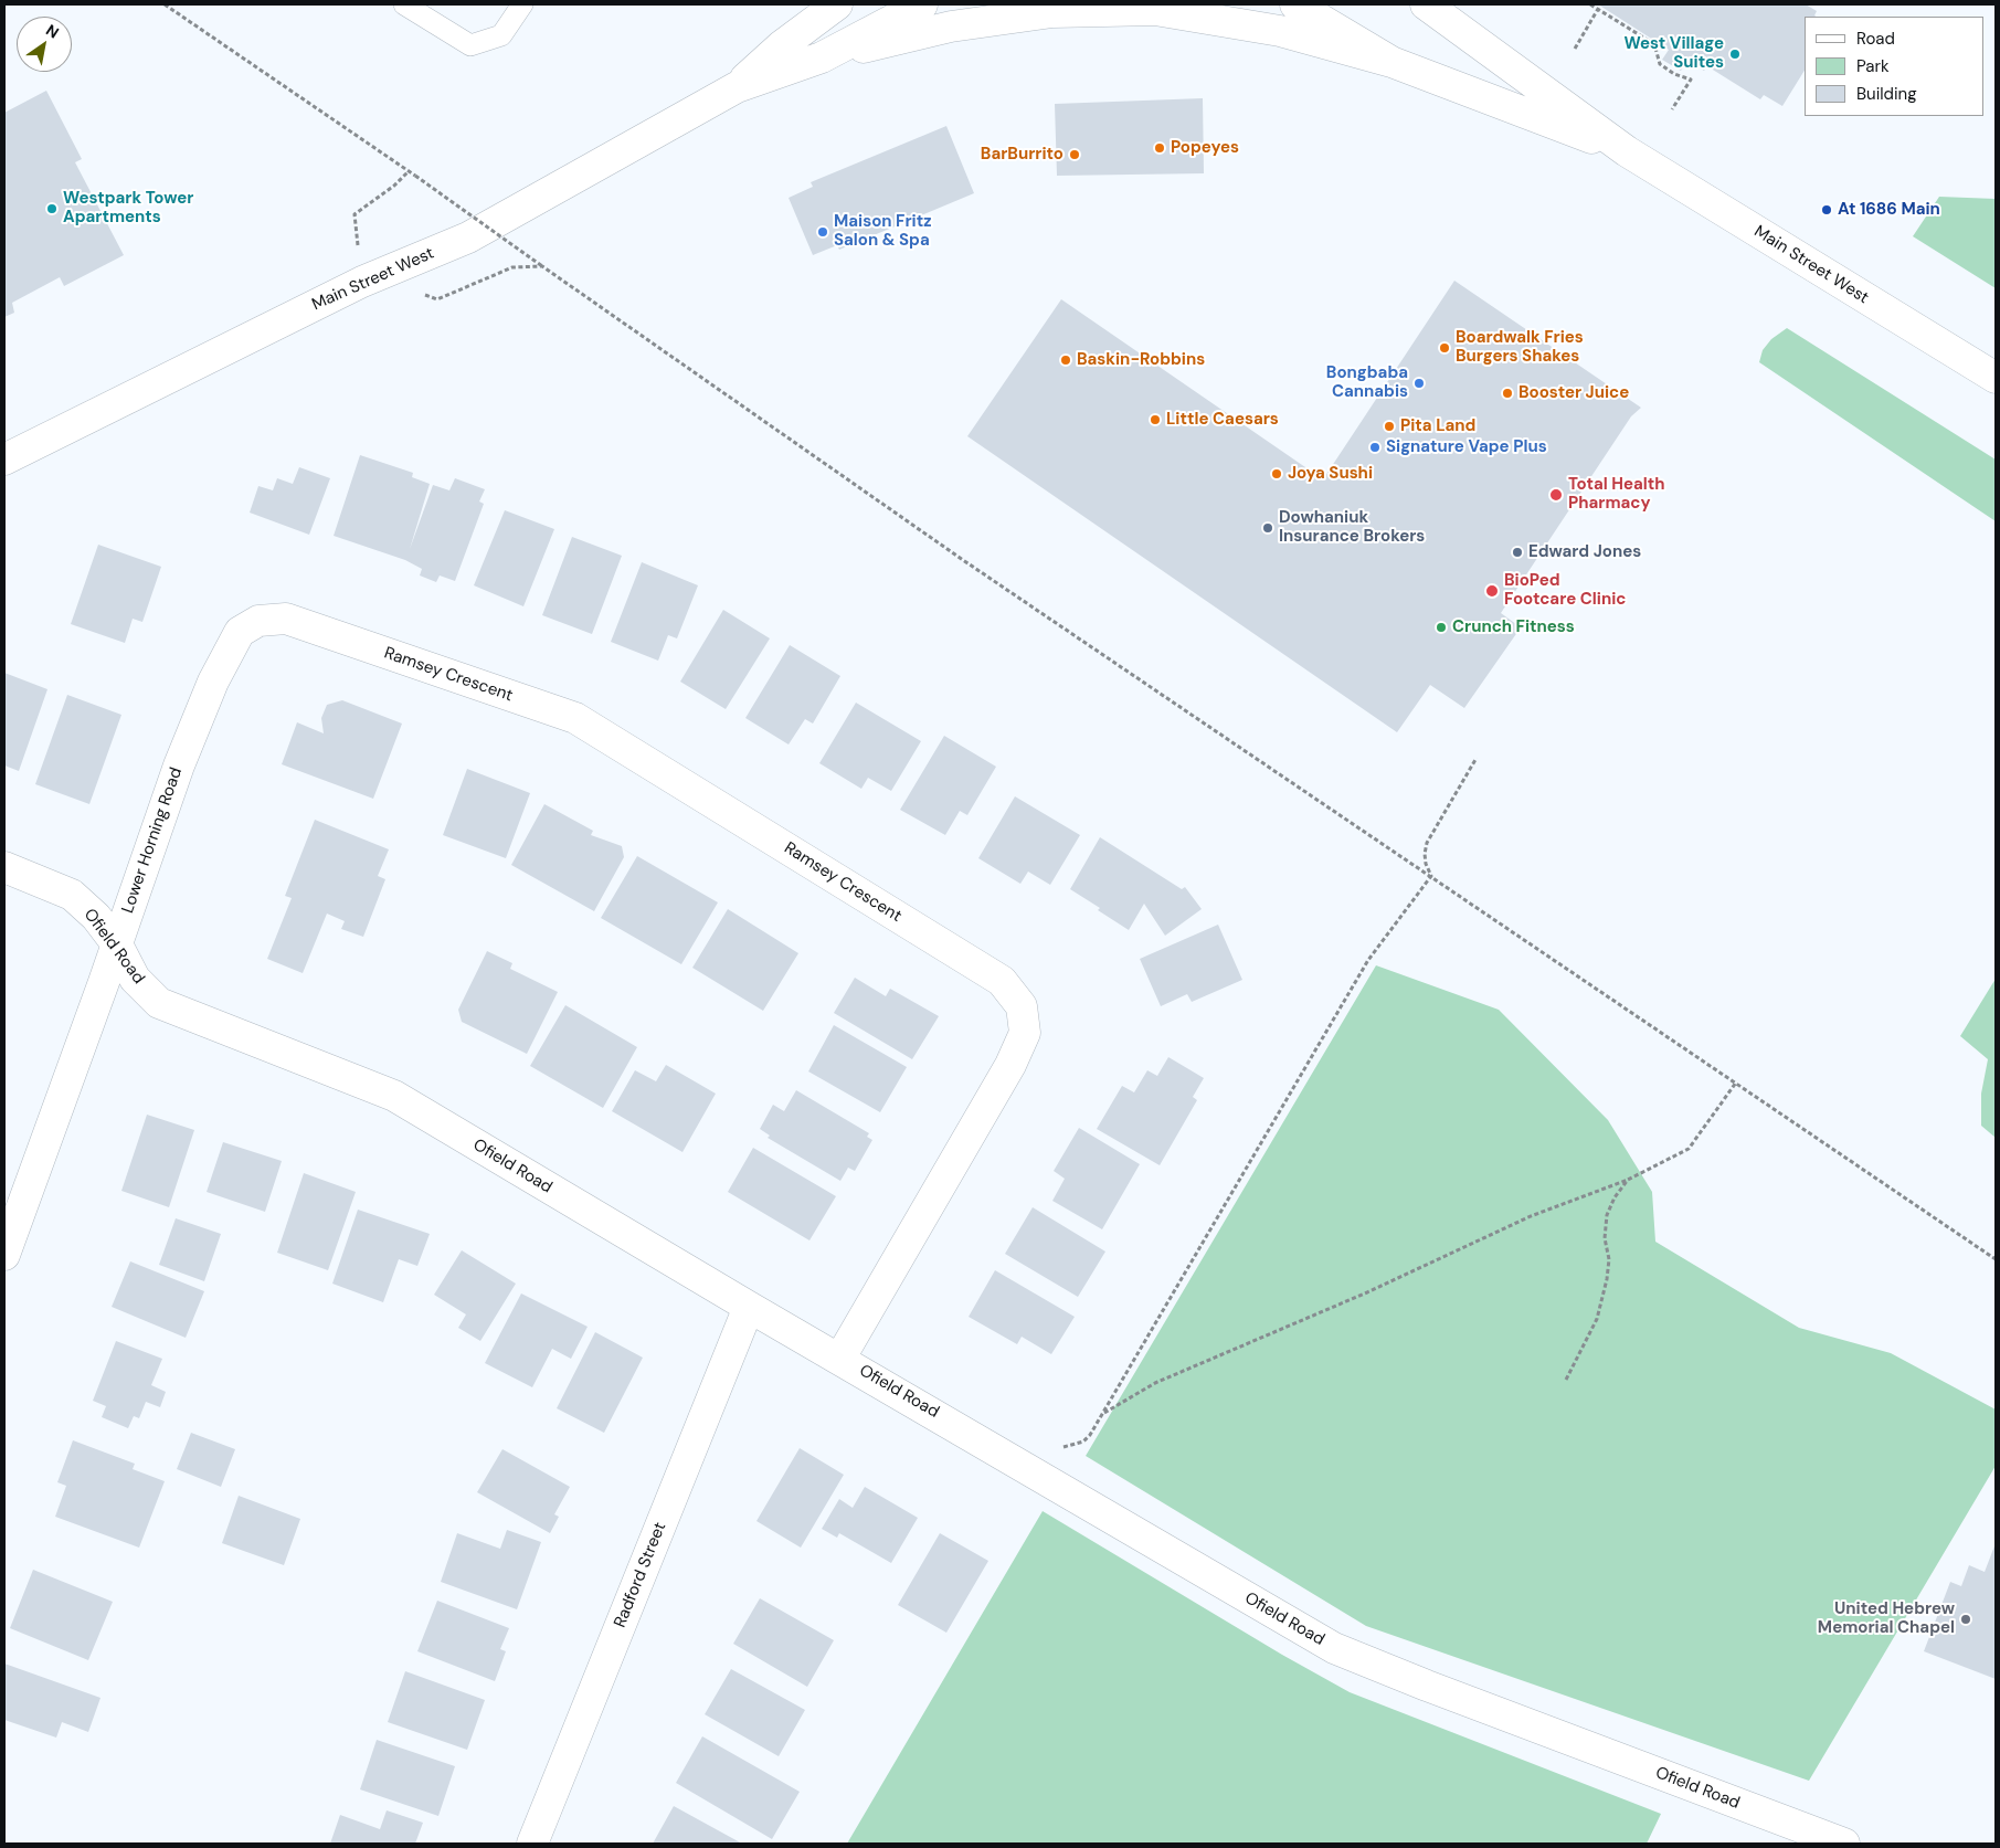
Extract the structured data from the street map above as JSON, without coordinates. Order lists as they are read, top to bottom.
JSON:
{
  "streets": {
    "street": [
      "Main Street West",
      "Ramsey Crescent",
      "Lower Horning Road",
      "Ofield Road",
      "Radford Street"
    ]
  },
  "crossings": [
    ["Ramsey Crescent", "Lower Horning Road"],
    ["Ramsey Crescent", "Ofield Road"],
    ["Lower Horning Road", "Ofield Road"],
    ["Ofield Road", "Radford Street"]
  ],
  "places": [
    "West Village Suites",
    "Popeyes",
    "BarBurrito",
    "Westpark Tower Apartments",
    "At 1686 Main",
    "Maison Fritz Salon & Spa",
    "Boardwalk Fries Burgers Shakes",
    "Baskin-Robbins",
    "Bongbaba Cannabis",
    "Booster Juice",
    "Little Caesars",
    "Pita Land",
    "Signature Vape Plus",
    "Joya Sushi",
    "Total Health Pharmacy",
    "Dowhaniuk Insurance Brokers",
    "Edward Jones",
    "BioPed Footcare Clinic",
    "Crunch Fitness",
    "United Hebrew Memorial Chapel"
  ],
  "legend": ["Road", "Park", "Building"],
  "north": "top right"
}
